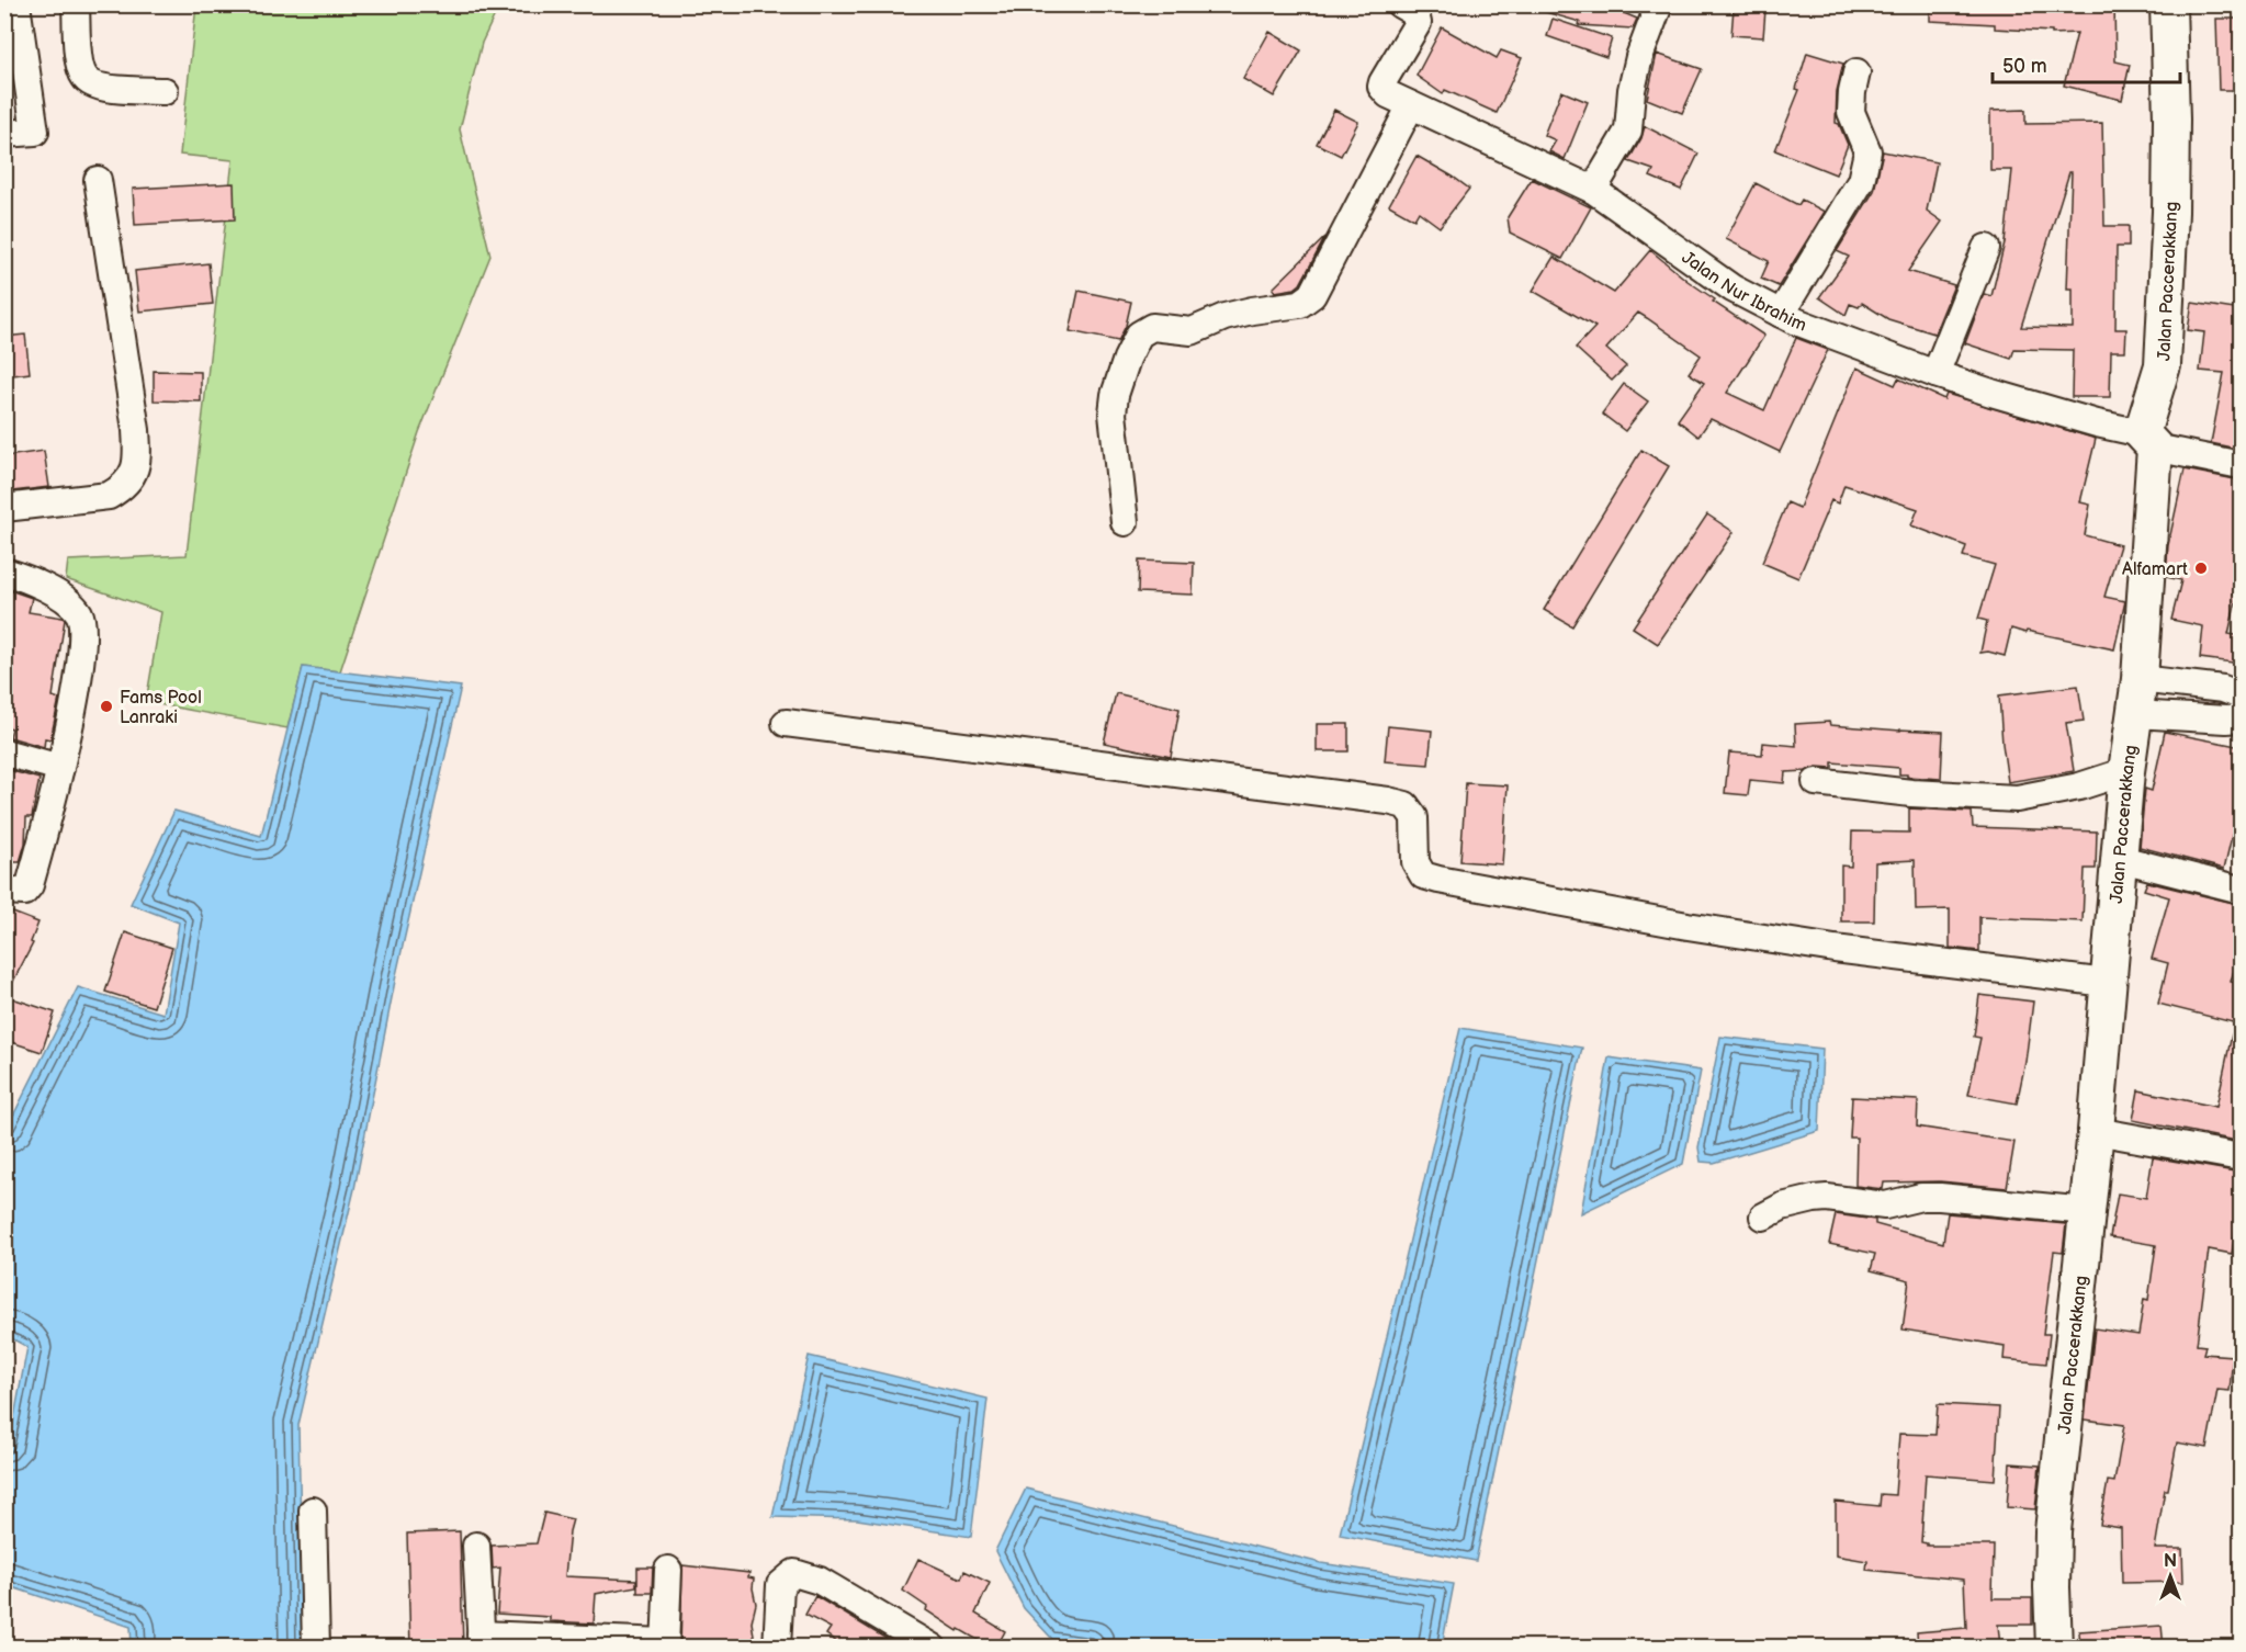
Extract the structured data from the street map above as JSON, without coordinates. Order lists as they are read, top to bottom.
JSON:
{
  "streets": {
    "main road": ["Jalan Paccerakkang"],
    "street": ["Jalan Nur Ibrahim"]
  },
  "crossings": [
    ["Jalan Paccerakkang", "Jalan Nur Ibrahim"]
  ],
  "places": ["Alfamart", "Fams Pool Lanraki"],
  "scale_bar": "50 m",
  "north": "top"
}
